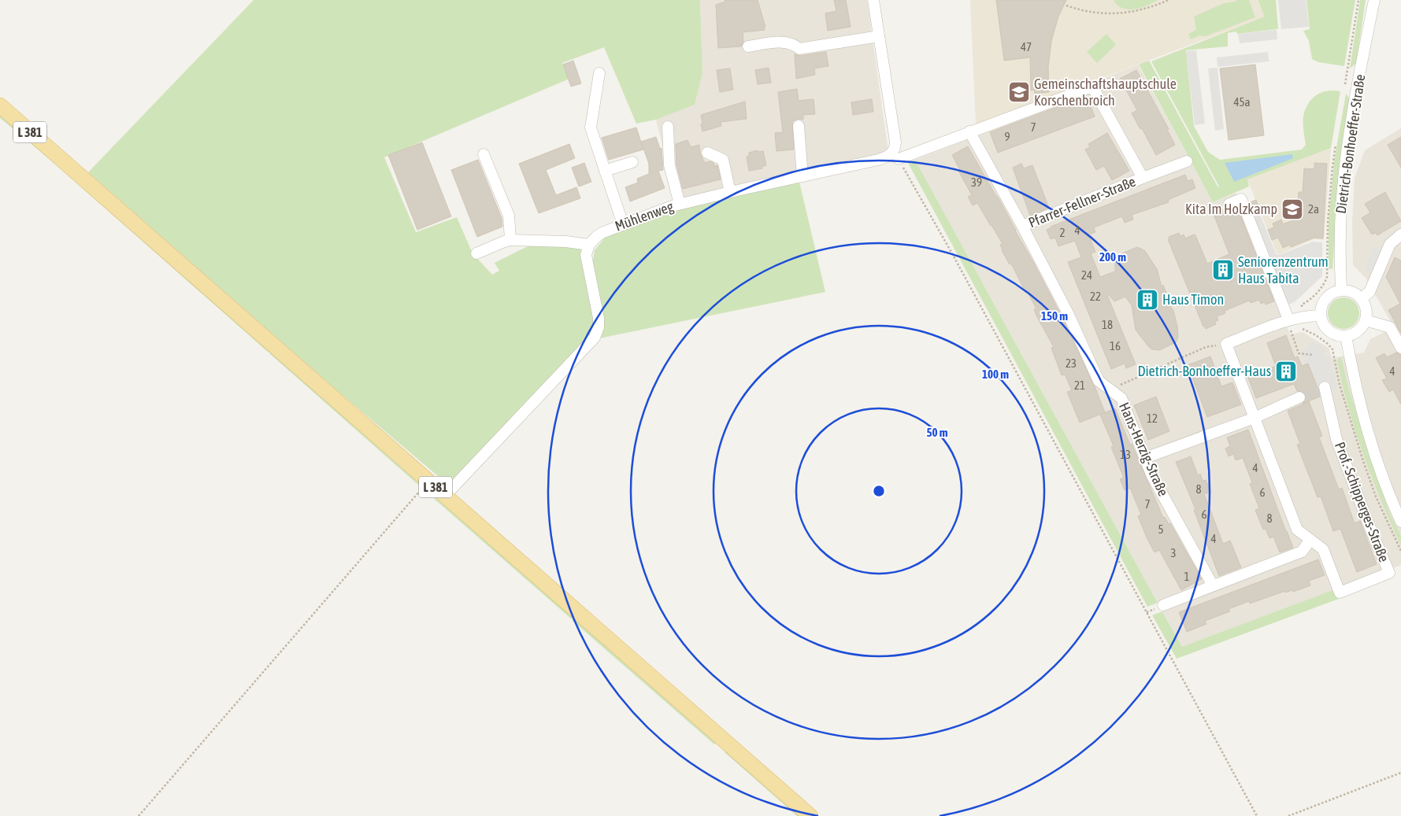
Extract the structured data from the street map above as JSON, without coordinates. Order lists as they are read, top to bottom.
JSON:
{
  "streets": {
    "main road": ["L 381"],
    "street": [
      "Dietrich-Bonhoeffer-Straße",
      "Pfarrer-Fellner-Straße",
      "Mühlenweg",
      "Hans-Herzig-Straße",
      "Prof.-Schipperges-Straße"
    ]
  },
  "crossings": [
    ["Pfarrer-Fellner-Straße", "Hans-Herzig-Straße"]
  ],
  "places": {
    "school or university": ["Gemeinschaftshauptschule Korschenbroich", "Kita Im Holzkamp"],
    "building": ["Seniorenzentrum Haus Tabita", "Haus Timon", "Dietrich-Bonhoeffer-Haus"]
  },
  "house_numbers": [
    "47",
    "45a",
    "7",
    "9",
    "39",
    "2a",
    "4",
    "2",
    "24",
    "22",
    "18",
    "16",
    "23",
    "4",
    "21",
    "12",
    "13",
    "4",
    "8",
    "6",
    "7",
    "6",
    "8",
    "5",
    "4",
    "3",
    "1"
  ],
  "rings": [
    "200 m",
    "150 m",
    "100 m",
    "50 m"
  ]
}
